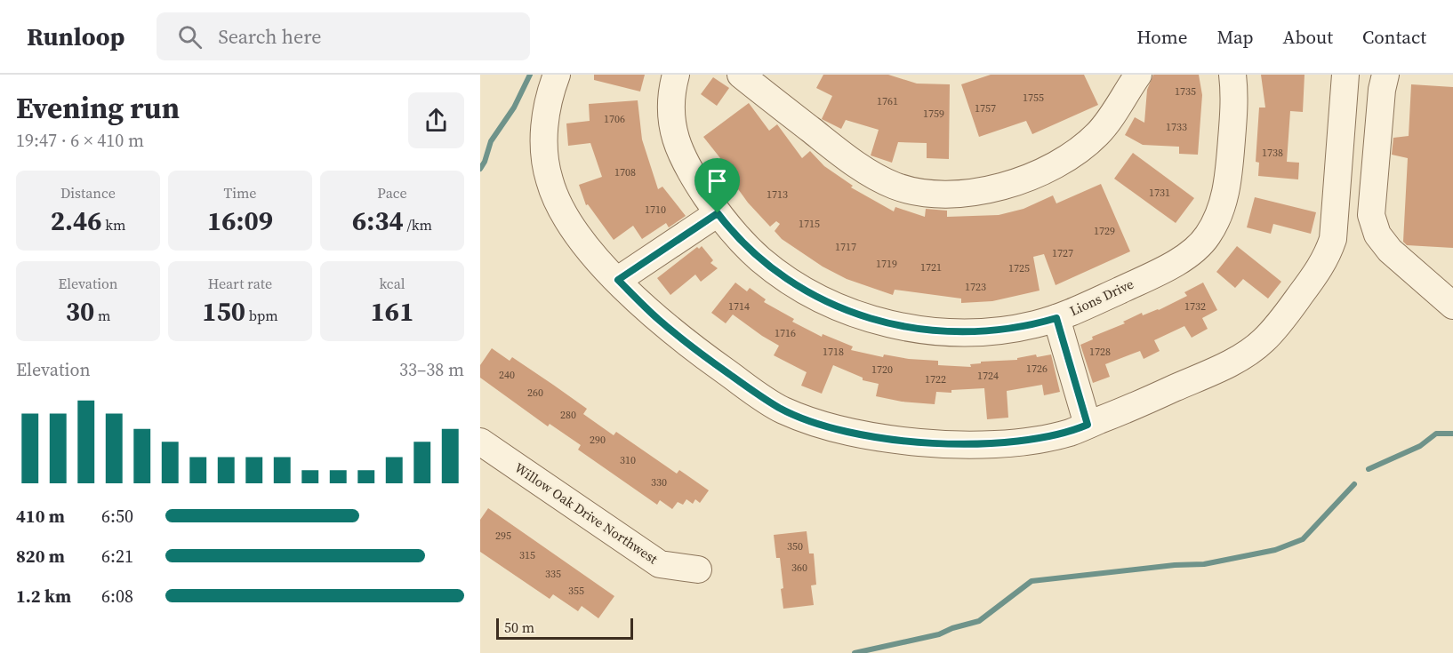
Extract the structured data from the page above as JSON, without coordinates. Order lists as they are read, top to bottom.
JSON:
{
  "streets": {
    "street": ["Lions Drive", "Willow Oak Drive Northwest"]
  },
  "house_numbers": [
    "1735",
    "1755",
    "1761",
    "1757",
    "1759",
    "1706",
    "1733",
    "1738",
    "1708",
    "1731",
    "1713",
    "1710",
    "1715",
    "1729",
    "1717",
    "1727",
    "1719",
    "1721",
    "1725",
    "1723",
    "1714",
    "1732",
    "1716",
    "1718",
    "1728",
    "1726",
    "1720",
    "240",
    "1724",
    "1722",
    "260",
    "280",
    "290",
    "310",
    "330",
    "295",
    "350",
    "315",
    "360",
    "335",
    "355"
  ],
  "scale_bar": "50 m",
  "page": {
    "header": "Runloop",
    "search": "Search here",
    "nav": [
      "Home",
      "Map",
      "About",
      "Contact"
    ],
    "heading": ["Evening run", "19:47 · 6 × 410 m"],
    "stats": [
      ["Distance", "2.46 km"],
      ["Time", "16:09"],
      ["Pace", "6:34 /km"],
      ["Elevation", "30 m"],
      ["Heart rate", "150 bpm"],
      ["kcal", "161"]
    ],
    "chart": ["Elevation", "33–38 m"],
    "list": [
      {
        "name": "410 m",
        "note": "6:50"
      },
      {
        "name": "820 m",
        "note": "6:21"
      },
      {
        "name": "1.2 km",
        "note": "6:08"
      }
    ],
    "scale": "50 m"
  }
}
